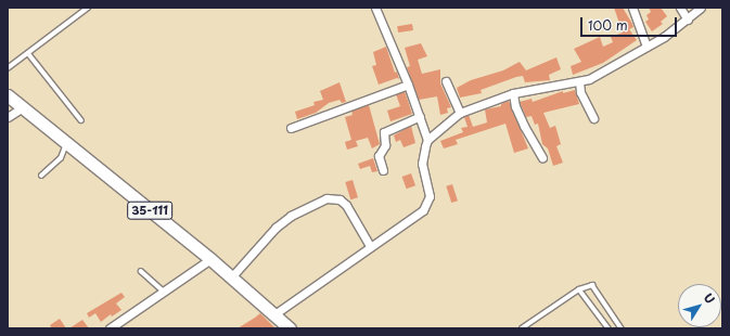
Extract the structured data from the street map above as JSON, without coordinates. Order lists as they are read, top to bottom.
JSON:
{
  "streets": {
    "main road": ["35-111"]
  },
  "scale_bar": "100 m",
  "north": "top right"
}
